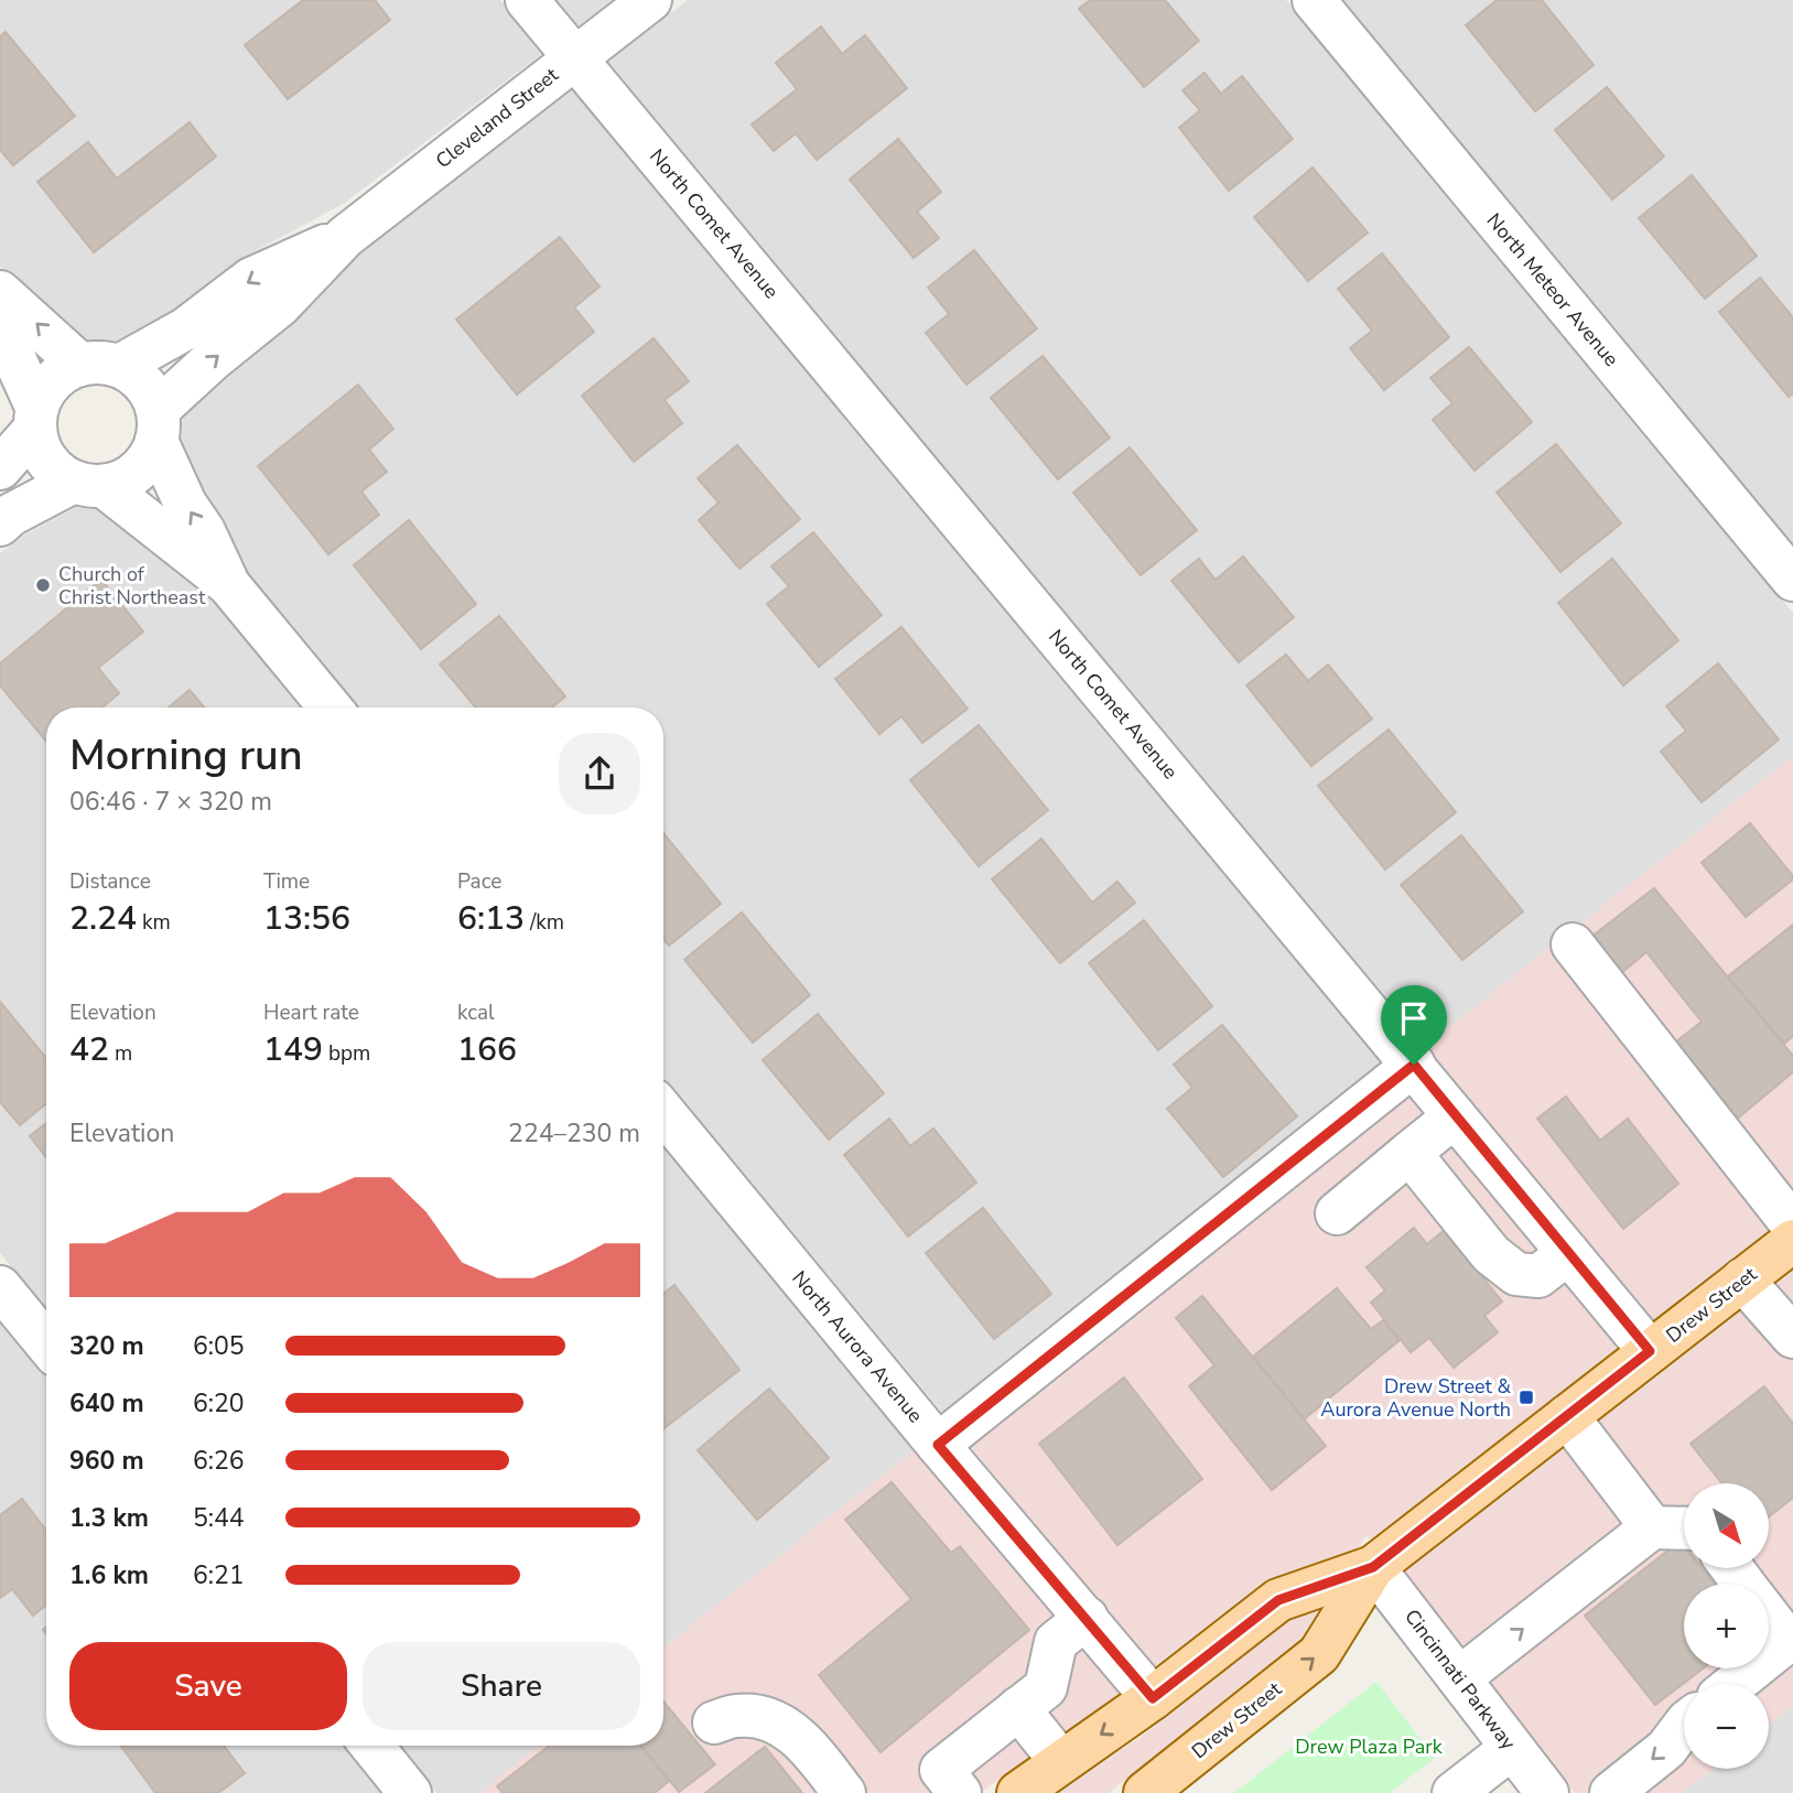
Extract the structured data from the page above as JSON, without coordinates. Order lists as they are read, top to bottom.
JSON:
{
  "streets": {
    "main road": ["Drew Street"],
    "street": [
      "Cleveland Street",
      "North Comet Avenue",
      "North Meteor Avenue",
      "North Aurora Avenue",
      "Cincinnati Parkway"
    ]
  },
  "crossings": [
    ["Cleveland Street", "North Comet Avenue"],
    ["North Comet Avenue", "Drew Street"],
    ["Drew Street", "North Aurora Avenue"],
    ["Drew Street", "Cincinnati Parkway"]
  ],
  "parks": ["Drew Plaza Park"],
  "places": {
    "other": ["Church of Christ Northeast"],
    "transit": ["Drew Street & Aurora Avenue North"]
  },
  "north": "bottom right",
  "page": {
    "heading": ["Morning run", "06:46 · 7 × 320 m"],
    "stats": [
      ["Distance", "2.24 km"],
      ["Time", "13:56"],
      ["Pace", "6:13 /km"],
      ["Elevation", "42 m"],
      ["Heart rate", "149 bpm"],
      ["kcal", "166"]
    ],
    "chart": ["Elevation", "224–230 m"],
    "list": [
      {
        "name": "320 m",
        "note": "6:05"
      },
      {
        "name": "640 m",
        "note": "6:20"
      },
      {
        "name": "960 m",
        "note": "6:26"
      },
      {
        "name": "1.3 km",
        "note": "5:44"
      },
      {
        "name": "1.6 km",
        "note": "6:21"
      }
    ],
    "map_buttons": ["+", "−"],
    "buttons": ["Save", "Share"]
  }
}
